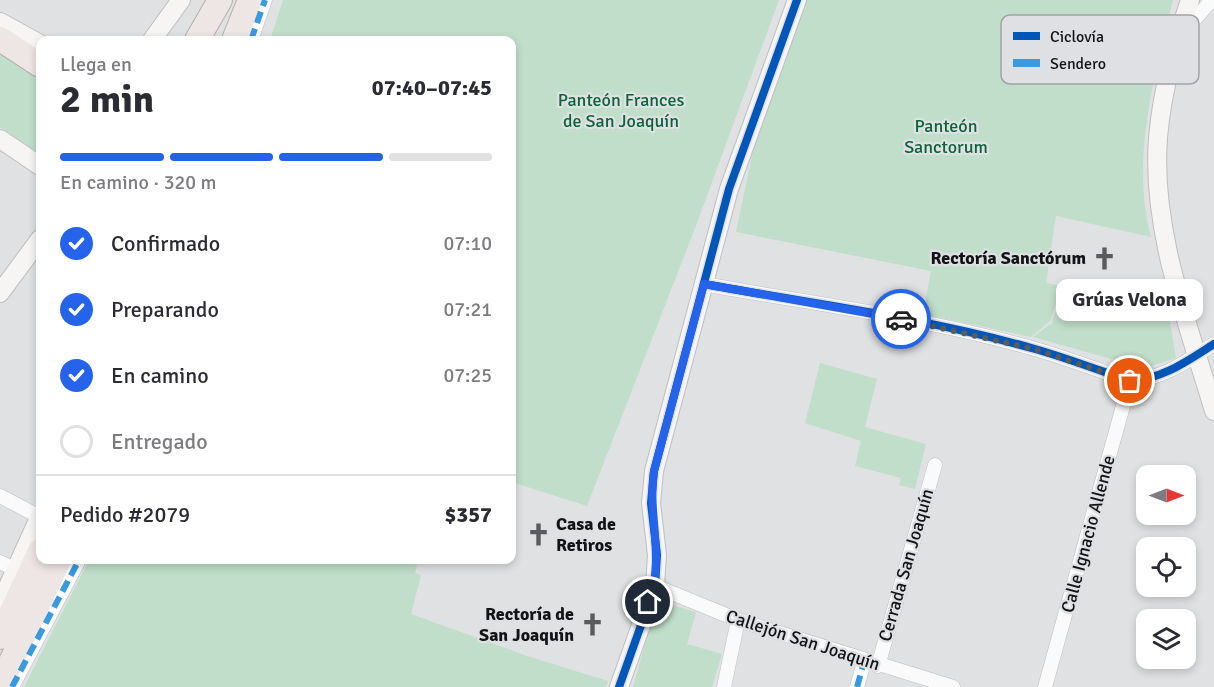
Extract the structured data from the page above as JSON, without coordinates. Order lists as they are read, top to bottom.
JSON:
{
  "streets": {
    "street": ["Calle Ignacio Allende", "Cerrada San Joaquín", "Callejón San Joaquín"]
  },
  "crossings": [
    ["Cerrada San Joaquín", "Callejón San Joaquín"]
  ],
  "parks": ["Panteón Frances de San Joaquín", "Panteón Sanctorum"],
  "places": {
    "church": ["Rectoría Sanctórum", "Casa de Retiros", "Rectoría de San Joaquín"],
    "other": ["Grúas Velona"]
  },
  "legend": ["Ciclovía", "Sendero"],
  "north": "right",
  "page": {
    "heading": ["2 min", "Llega en", "07:40–07:45"],
    "panel": ["Pedido #2079", "$357"],
    "bar": "En camino · 320 m",
    "list": [
      ["Confirmado", "07:10"],
      ["Preparando", "07:21"],
      ["En camino", "07:25"],
      "Entregado"
    ],
    "bubble": "Grúas Velona"
  }
}
